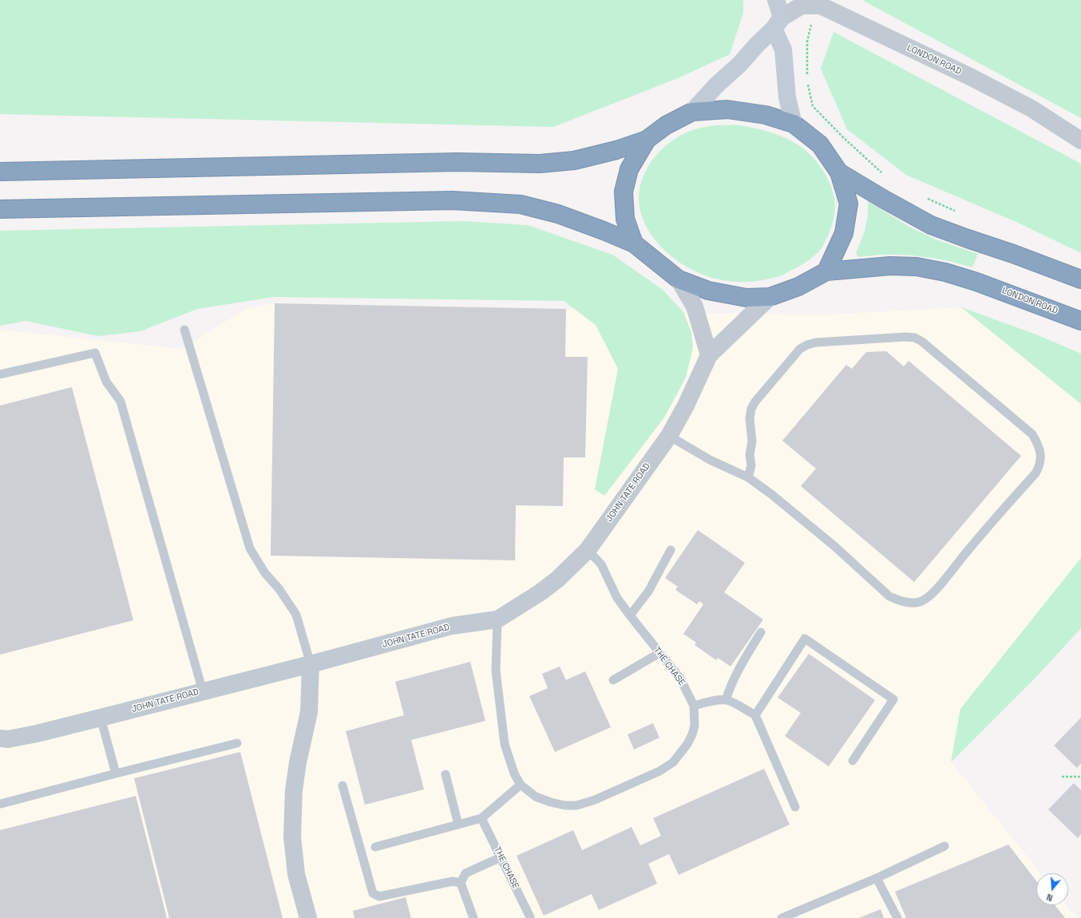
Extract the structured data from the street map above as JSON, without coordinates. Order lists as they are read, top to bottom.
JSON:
{
  "streets": {
    "highway": ["LONDON ROAD"],
    "street": ["JOHN TATE ROAD"],
    "lane": ["THE CHASE"]
  },
  "crossings": [
    ["JOHN TATE ROAD", "THE CHASE"]
  ],
  "north": "bottom"
}
